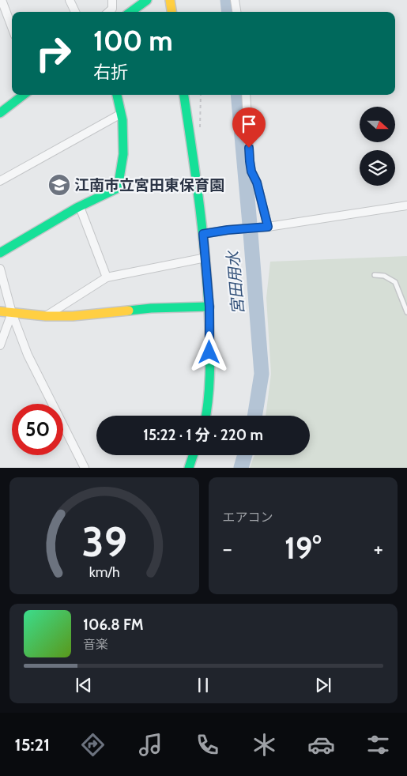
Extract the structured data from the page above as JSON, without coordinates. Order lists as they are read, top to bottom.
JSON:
{
  "water": ["宮田用水"],
  "places": {
    "school or university": ["江南市立宮田東保育園"]
  },
  "north": "right",
  "page": {
    "turn": ["100 m", "右折"],
    "limit": "50",
    "trip": "15:22 · 1 分 · 220 m",
    "tile": "エアコン",
    "heat": ["−", "19°", "+"],
    "song": ["106.8 FM", "音楽"],
    "tabs": "15:21",
    "gauge": ["39", "km/h"]
  }
}
